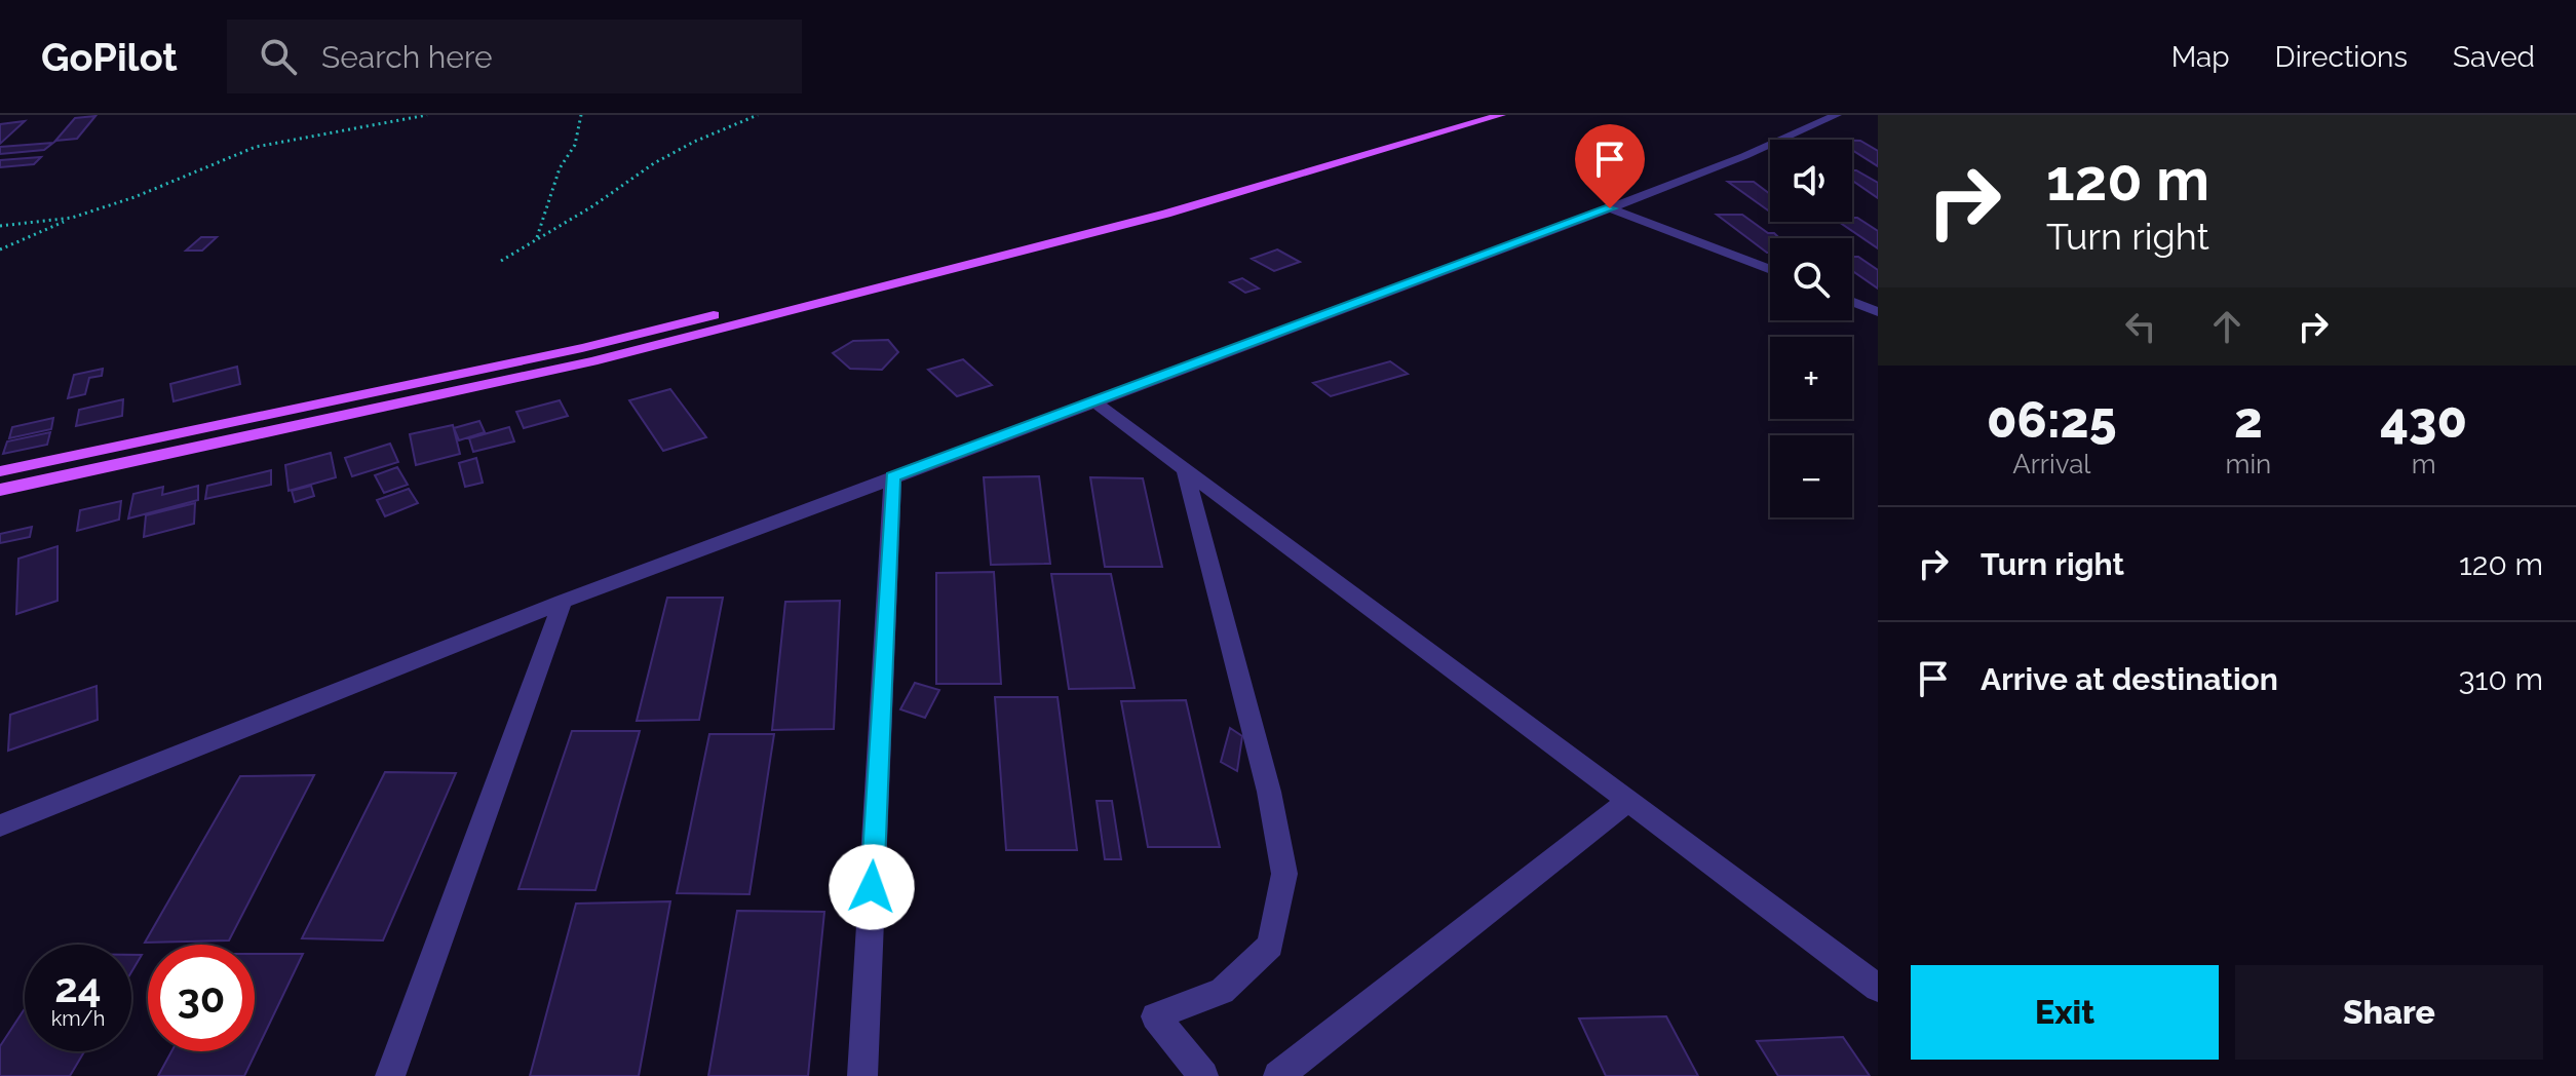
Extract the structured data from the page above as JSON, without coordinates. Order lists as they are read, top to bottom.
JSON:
{
  "page": {
    "header": "GoPilot",
    "search": "Search here",
    "nav": ["Map", "Directions", "Saved"],
    "turn": ["120 m", "Turn right"],
    "map_buttons": ["+", "−"],
    "eta": [
      "06:25",
      "Arrival",
      "2",
      "min",
      "430",
      "m"
    ],
    "list": [
      {
        "name": "Turn right",
        "value": "120 m"
      },
      {
        "name": "Arrive at destination",
        "value": "310 m"
      }
    ],
    "speed": "24 km/h",
    "limit": "30",
    "buttons": ["Exit", "Share"]
  }
}
